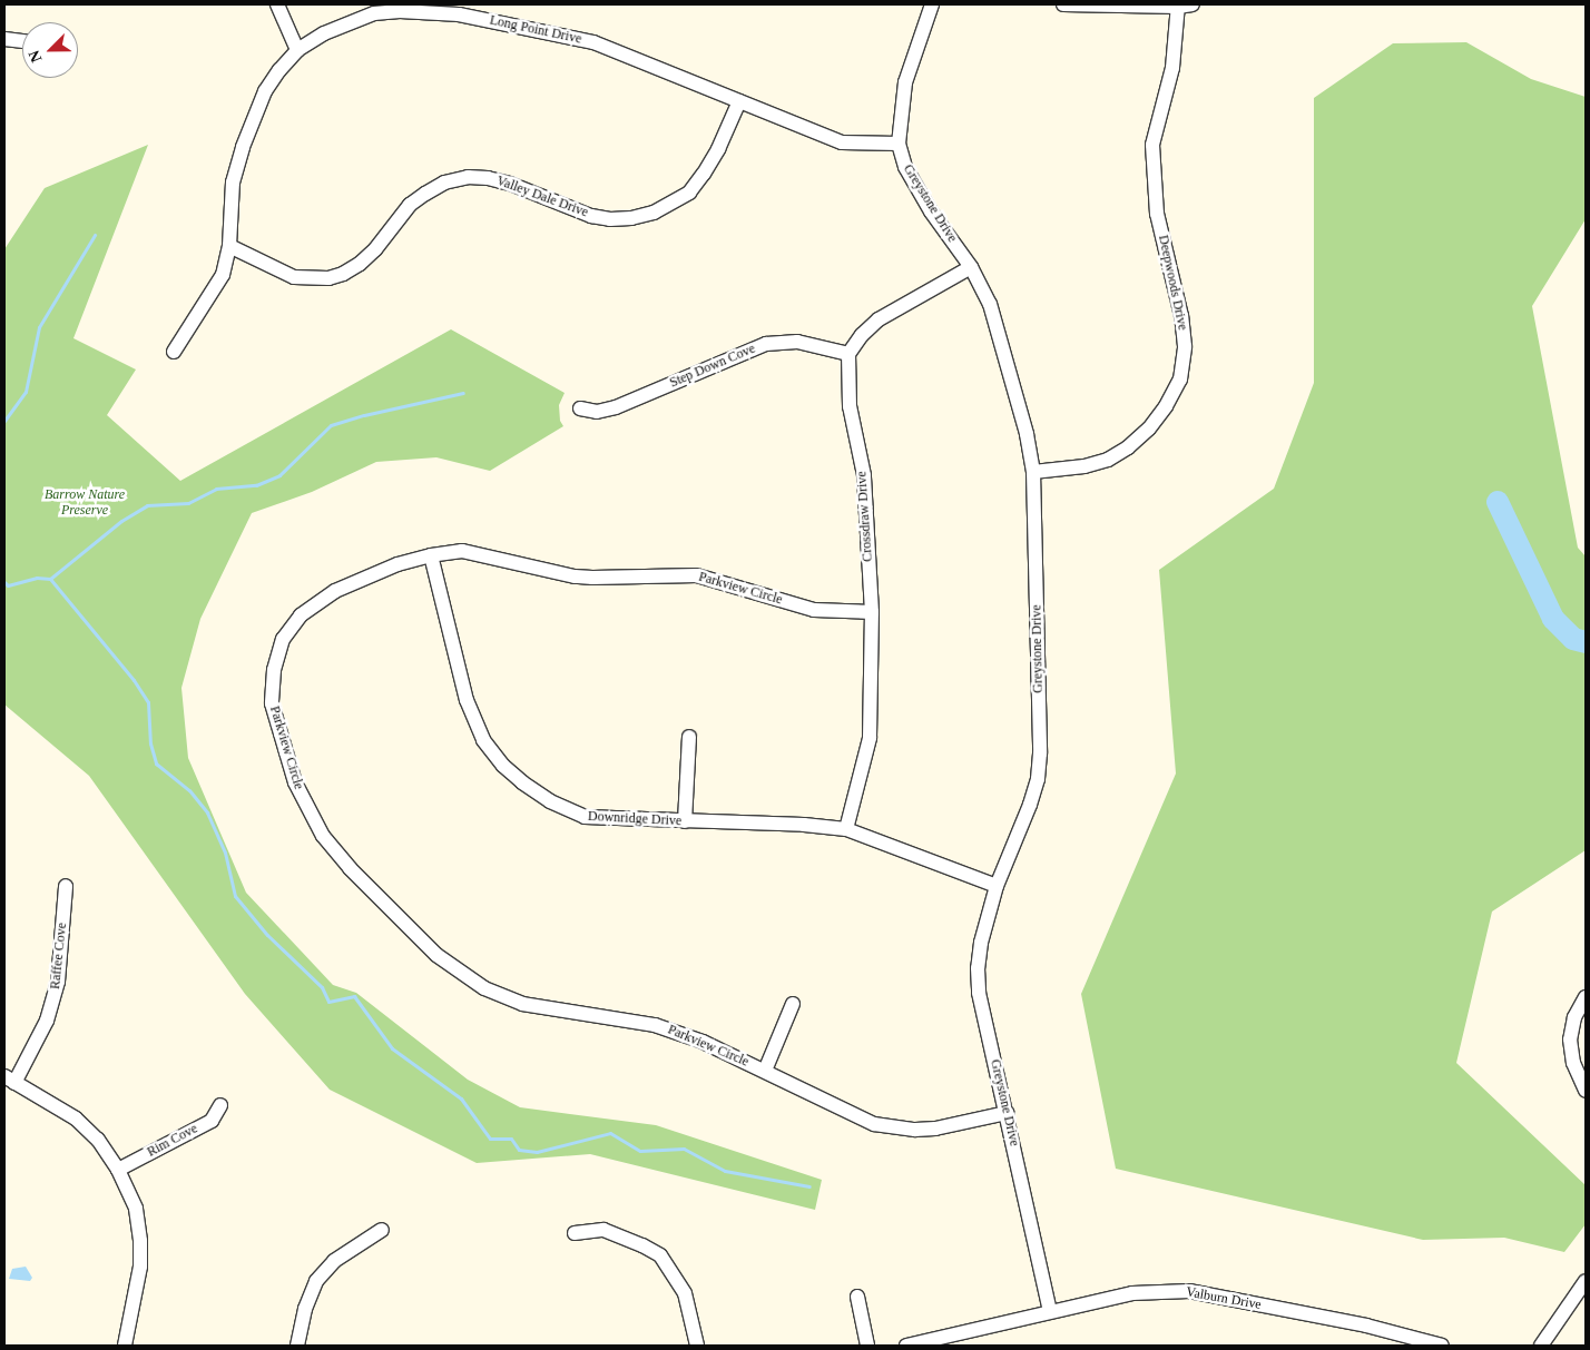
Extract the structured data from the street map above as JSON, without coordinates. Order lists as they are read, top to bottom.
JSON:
{
  "streets": {
    "street": [
      "Long Point Drive",
      "Valley Dale Drive",
      "Greystone Drive",
      "Deepwoods Drive",
      "Step Down Cove",
      "Crossdraw Drive",
      "Parkview Circle",
      "Downridge Drive",
      "Raffee Cove",
      "Rim Cove",
      "Valburn Drive"
    ]
  },
  "crossings": [
    ["Long Point Drive", "Valley Dale Drive"],
    ["Long Point Drive", "Greystone Drive"],
    ["Greystone Drive", "Deepwoods Drive"],
    ["Greystone Drive", "Parkview Circle"],
    ["Greystone Drive", "Downridge Drive"],
    ["Greystone Drive", "Valburn Drive"],
    ["Step Down Cove", "Crossdraw Drive"],
    ["Crossdraw Drive", "Parkview Circle"],
    ["Crossdraw Drive", "Downridge Drive"],
    ["Parkview Circle", "Downridge Drive"]
  ],
  "parks": ["Barrow Nature Preserve"],
  "north": "bottom left"
}
